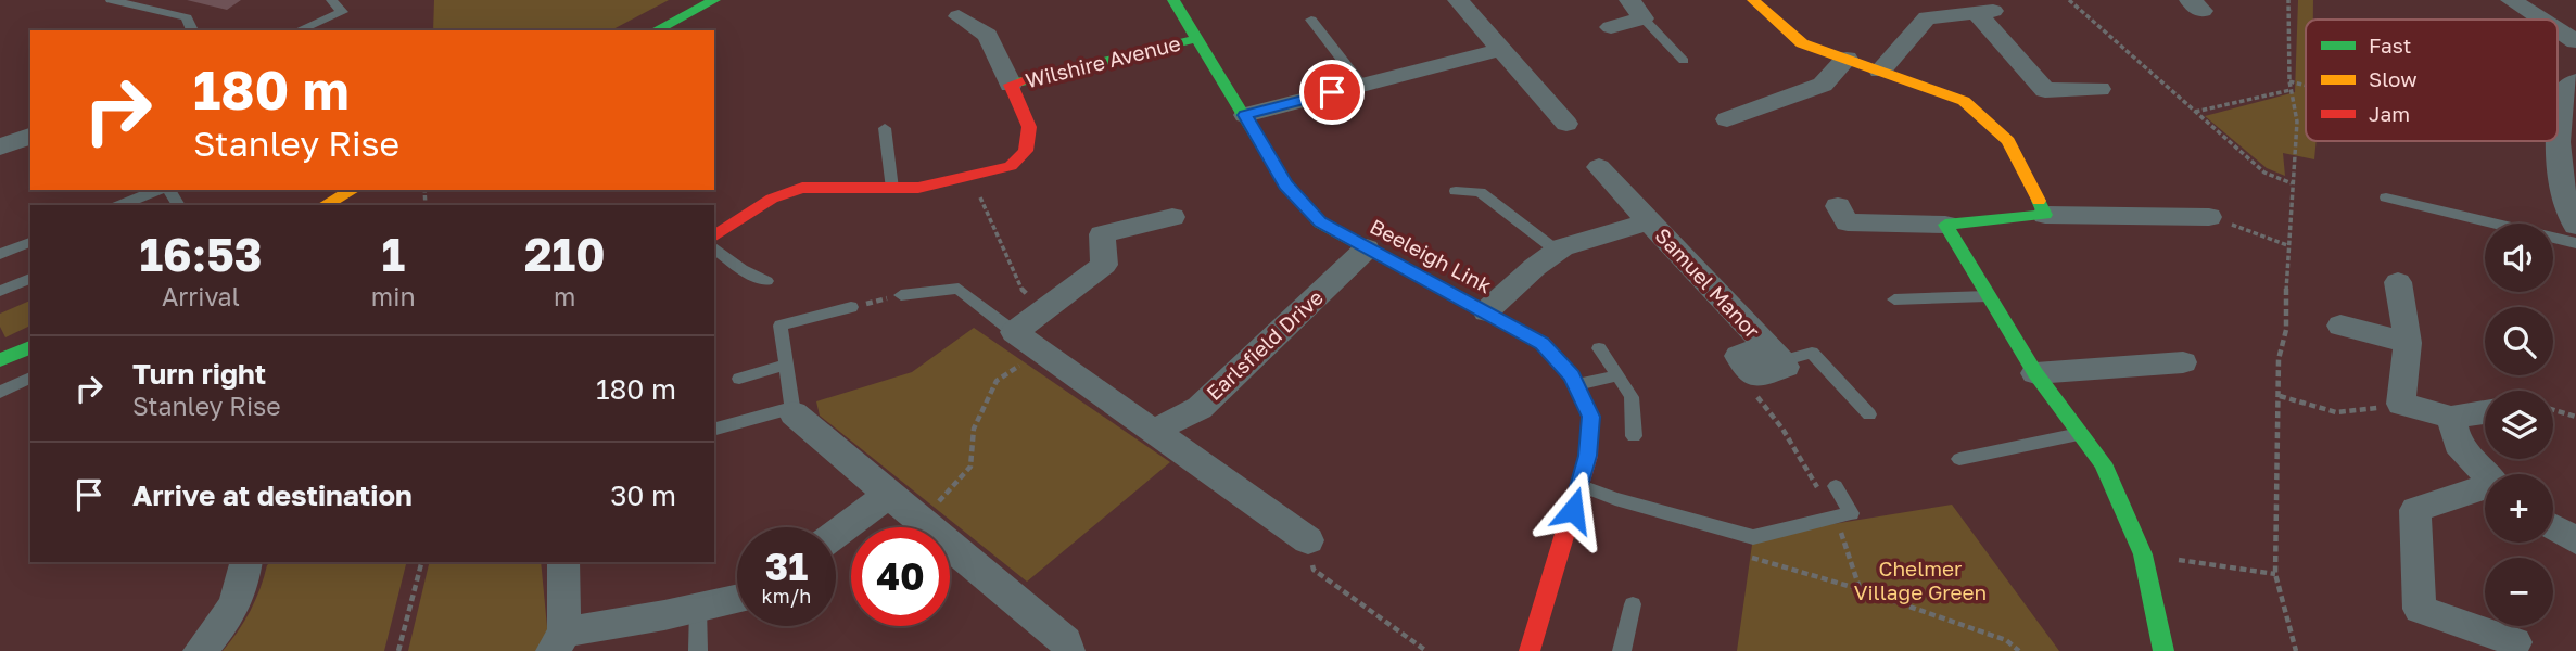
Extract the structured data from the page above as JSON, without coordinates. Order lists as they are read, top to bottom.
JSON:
{
  "streets": {
    "street": [
      "Wilshire Avenue",
      "Beeleigh Link",
      "Samuel Manor",
      "Earlsfield Drive"
    ]
  },
  "crossings": [
    ["Wilshire Avenue", "Beeleigh Link"],
    ["Beeleigh Link", "Samuel Manor"],
    ["Beeleigh Link", "Earlsfield Drive"]
  ],
  "parks": ["Chelmer Village Green"],
  "legend": ["Fast", "Slow", "Jam"],
  "page": {
    "turn": ["180 m", "Stanley Rise"],
    "eta": [
      "16:53",
      "Arrival",
      "1",
      "min",
      "210",
      "m"
    ],
    "map_buttons": ["+", "−"],
    "list": [
      {
        "name": "Turn right",
        "note": "Stanley Rise",
        "value": "180 m"
      },
      {
        "name": "Arrive at destination",
        "value": "30 m"
      }
    ],
    "speed": "31 km/h",
    "limit": "40"
  }
}
